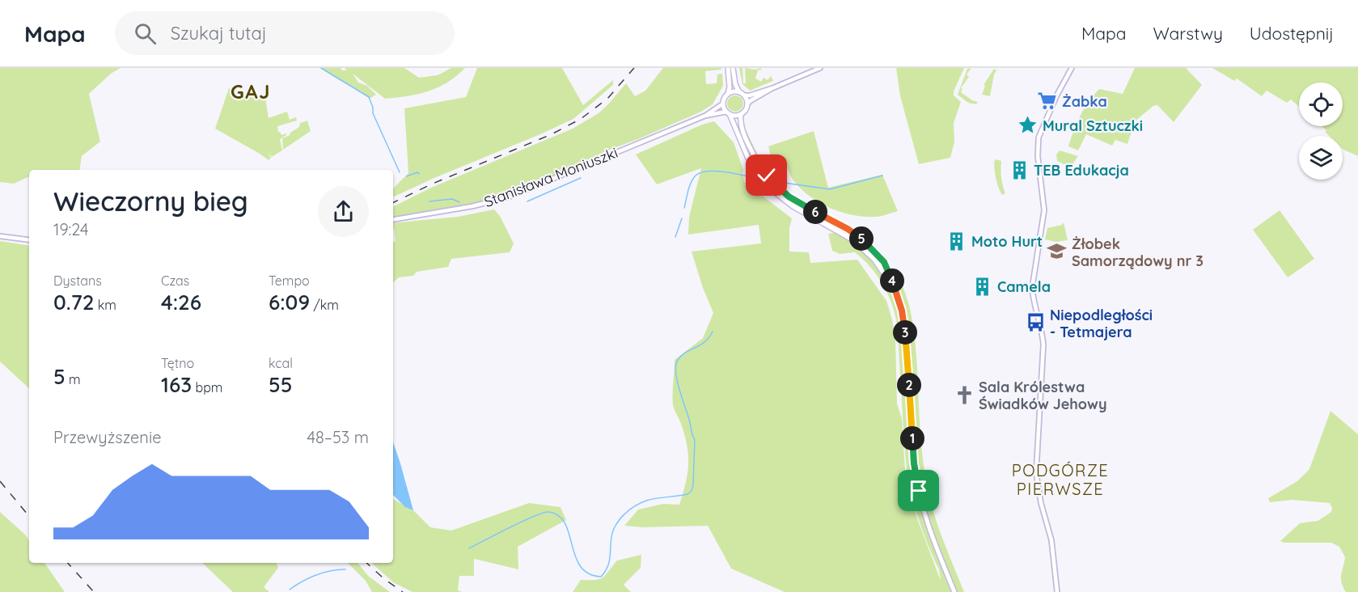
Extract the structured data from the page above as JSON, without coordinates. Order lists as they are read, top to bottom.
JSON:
{
  "streets": {
    "street": ["Stanisława Moniuszki"]
  },
  "districts": ["GAJ", "PODGÓRZE PIERWSZE"],
  "places": {
    "supermarket": ["Żabka"],
    "place": ["Mural Sztuczki"],
    "building": ["TEB Edukacja", "Moto Hurt", "Camela"],
    "school or university": ["Żłobek Samorządowy nr 3"],
    "bus stop": ["Niepodległości - Tetmajera"],
    "church": ["Sala Królestwa Świadków Jehowy"]
  },
  "page": {
    "header": "Mapa",
    "search": "Szukaj tutaj",
    "nav": ["Mapa", "Warstwy", "Udostępnij"],
    "heading": ["Wieczorny bieg", "19:24"],
    "pins": [
      "6",
      "5",
      "4",
      "3",
      "2",
      "1"
    ],
    "stats": [
      ["Dystans", "0.72 km"],
      ["Czas", "4:26"],
      ["Tempo", "6:09 /km"],
      ["5 m"],
      ["Tętno", "163 bpm"],
      ["kcal", "55"]
    ],
    "chart": ["Przewyższenie", "48–53 m"]
  }
}
